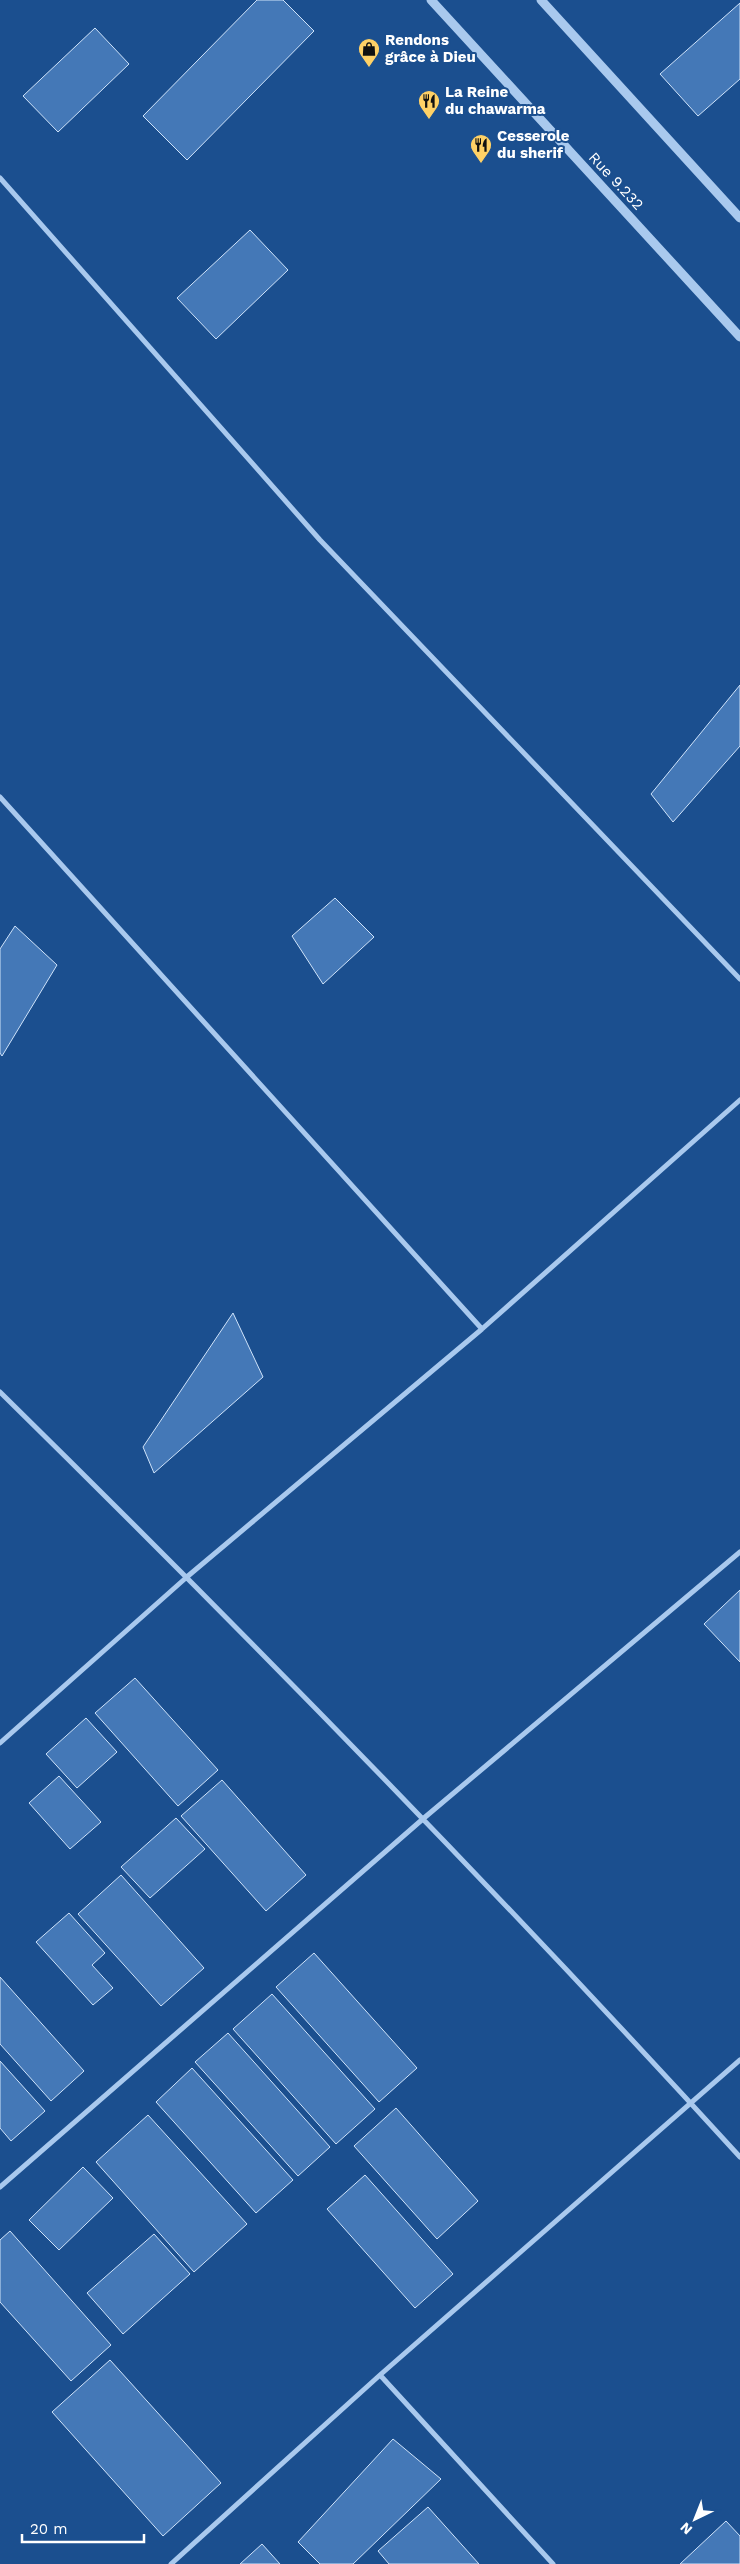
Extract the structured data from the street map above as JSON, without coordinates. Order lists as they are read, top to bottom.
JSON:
{
  "streets": {
    "street": ["Rue 9.232"]
  },
  "places": {
    "shop": ["Rendons grâce à Dieu"],
    "restaurant": ["La Reine du chawarma", "Cesserole du sherif"]
  },
  "scale_bar": "20 m",
  "north": "bottom left"
}
